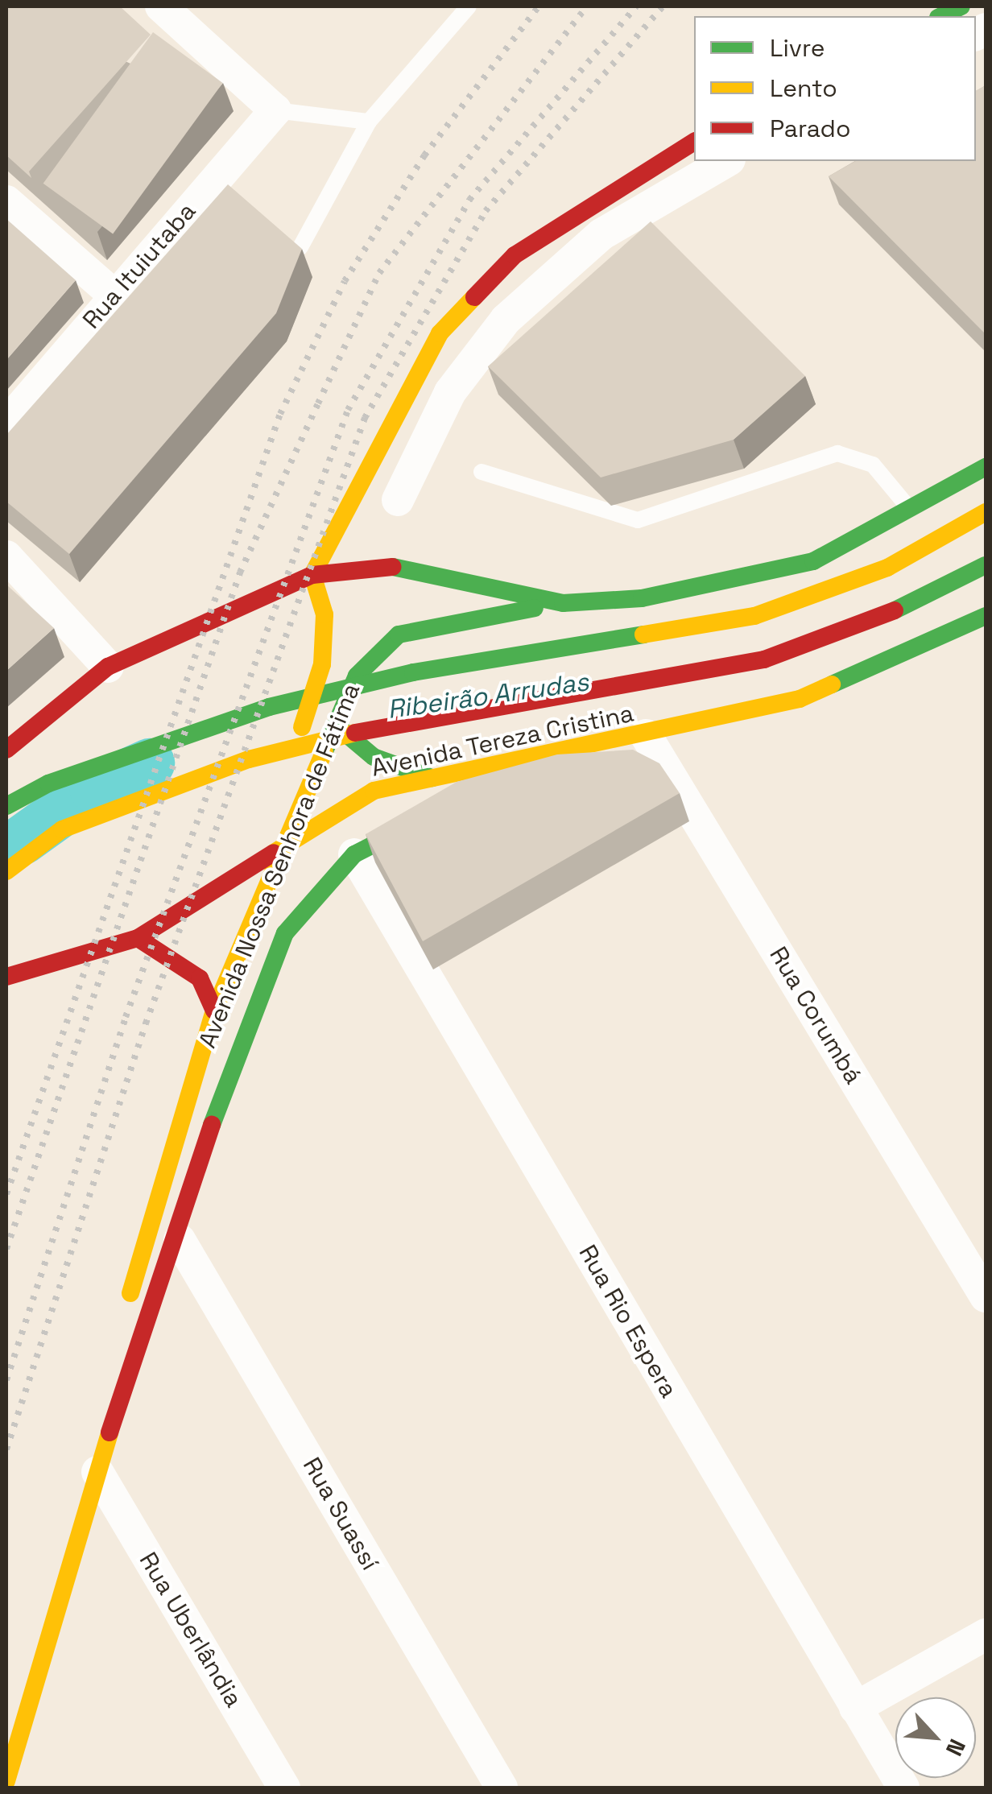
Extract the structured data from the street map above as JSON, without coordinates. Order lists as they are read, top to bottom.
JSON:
{
  "streets": {
    "main road": ["Avenida Tereza Cristina", "Avenida Nossa Senhora de Fátima"],
    "street": [
      "Rua Ituiutaba",
      "Rua Corumbá",
      "Rua Rio Espera",
      "Rua Suassí",
      "Rua Uberlândia"
    ]
  },
  "crossings": [
    ["Avenida Tereza Cristina", "Avenida Nossa Senhora de Fátima"],
    ["Avenida Tereza Cristina", "Rua Corumbá"],
    ["Avenida Nossa Senhora de Fátima", "Rua Rio Espera"],
    ["Avenida Nossa Senhora de Fátima", "Rua Suassí"],
    ["Avenida Nossa Senhora de Fátima", "Rua Uberlândia"]
  ],
  "water": ["Ribeirão Arrudas"],
  "legend": ["Livre", "Lento", "Parado"],
  "north": "bottom right"
}
